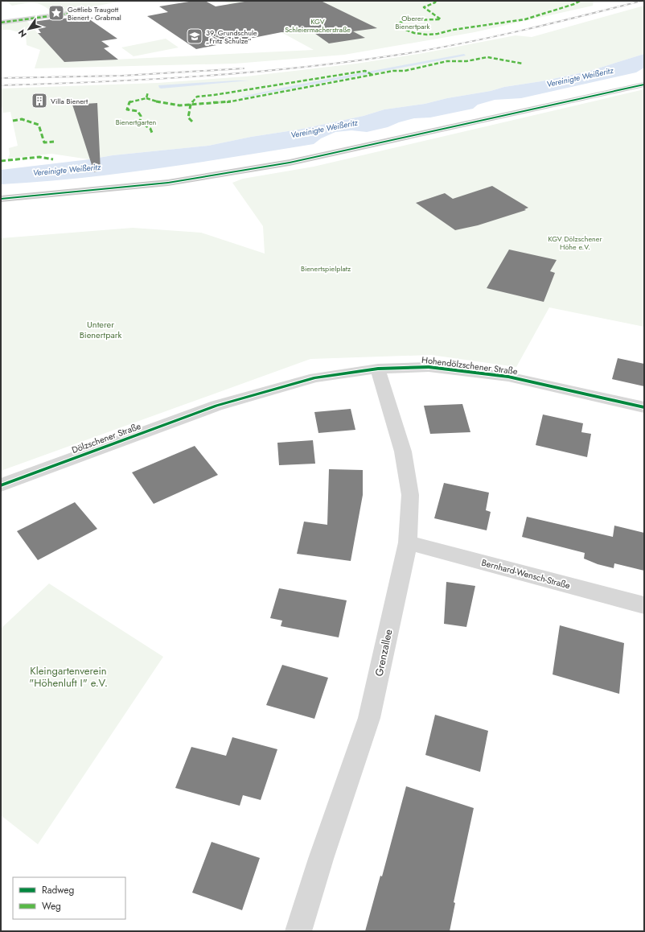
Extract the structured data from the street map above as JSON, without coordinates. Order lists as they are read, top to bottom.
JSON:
{
  "streets": {
    "street": [
      "Hohendölzschener Straße",
      "Dölzschener Straße",
      "Bernhard-Wensch-Straße",
      "Grenzallee"
    ]
  },
  "crossings": [
    ["Hohendölzschener Straße", "Dölzschener Straße"],
    ["Hohendölzschener Straße", "Grenzallee"],
    ["Bernhard-Wensch-Straße", "Grenzallee"]
  ],
  "water": ["Vereinigte Weißeritz"],
  "parks": [
    "Oberer Bienertpark",
    "KGV Schleiermacherstraße",
    "Bienertgarten",
    "KGV Dölzschener Höhe e.V.",
    "Bienertspielplatz",
    "Unterer Bienertpark",
    "Kleingartenverein \"Höhenluft I\" e.V."
  ],
  "places": {
    "place": ["Gottlieb Traugott Bienert - Grabmal"],
    "school or university": ["39. Grundschule „Fritz Schulze“"],
    "building": ["Villa Bienert"]
  },
  "legend": ["Radweg", "Weg"],
  "north": "bottom left"
}
